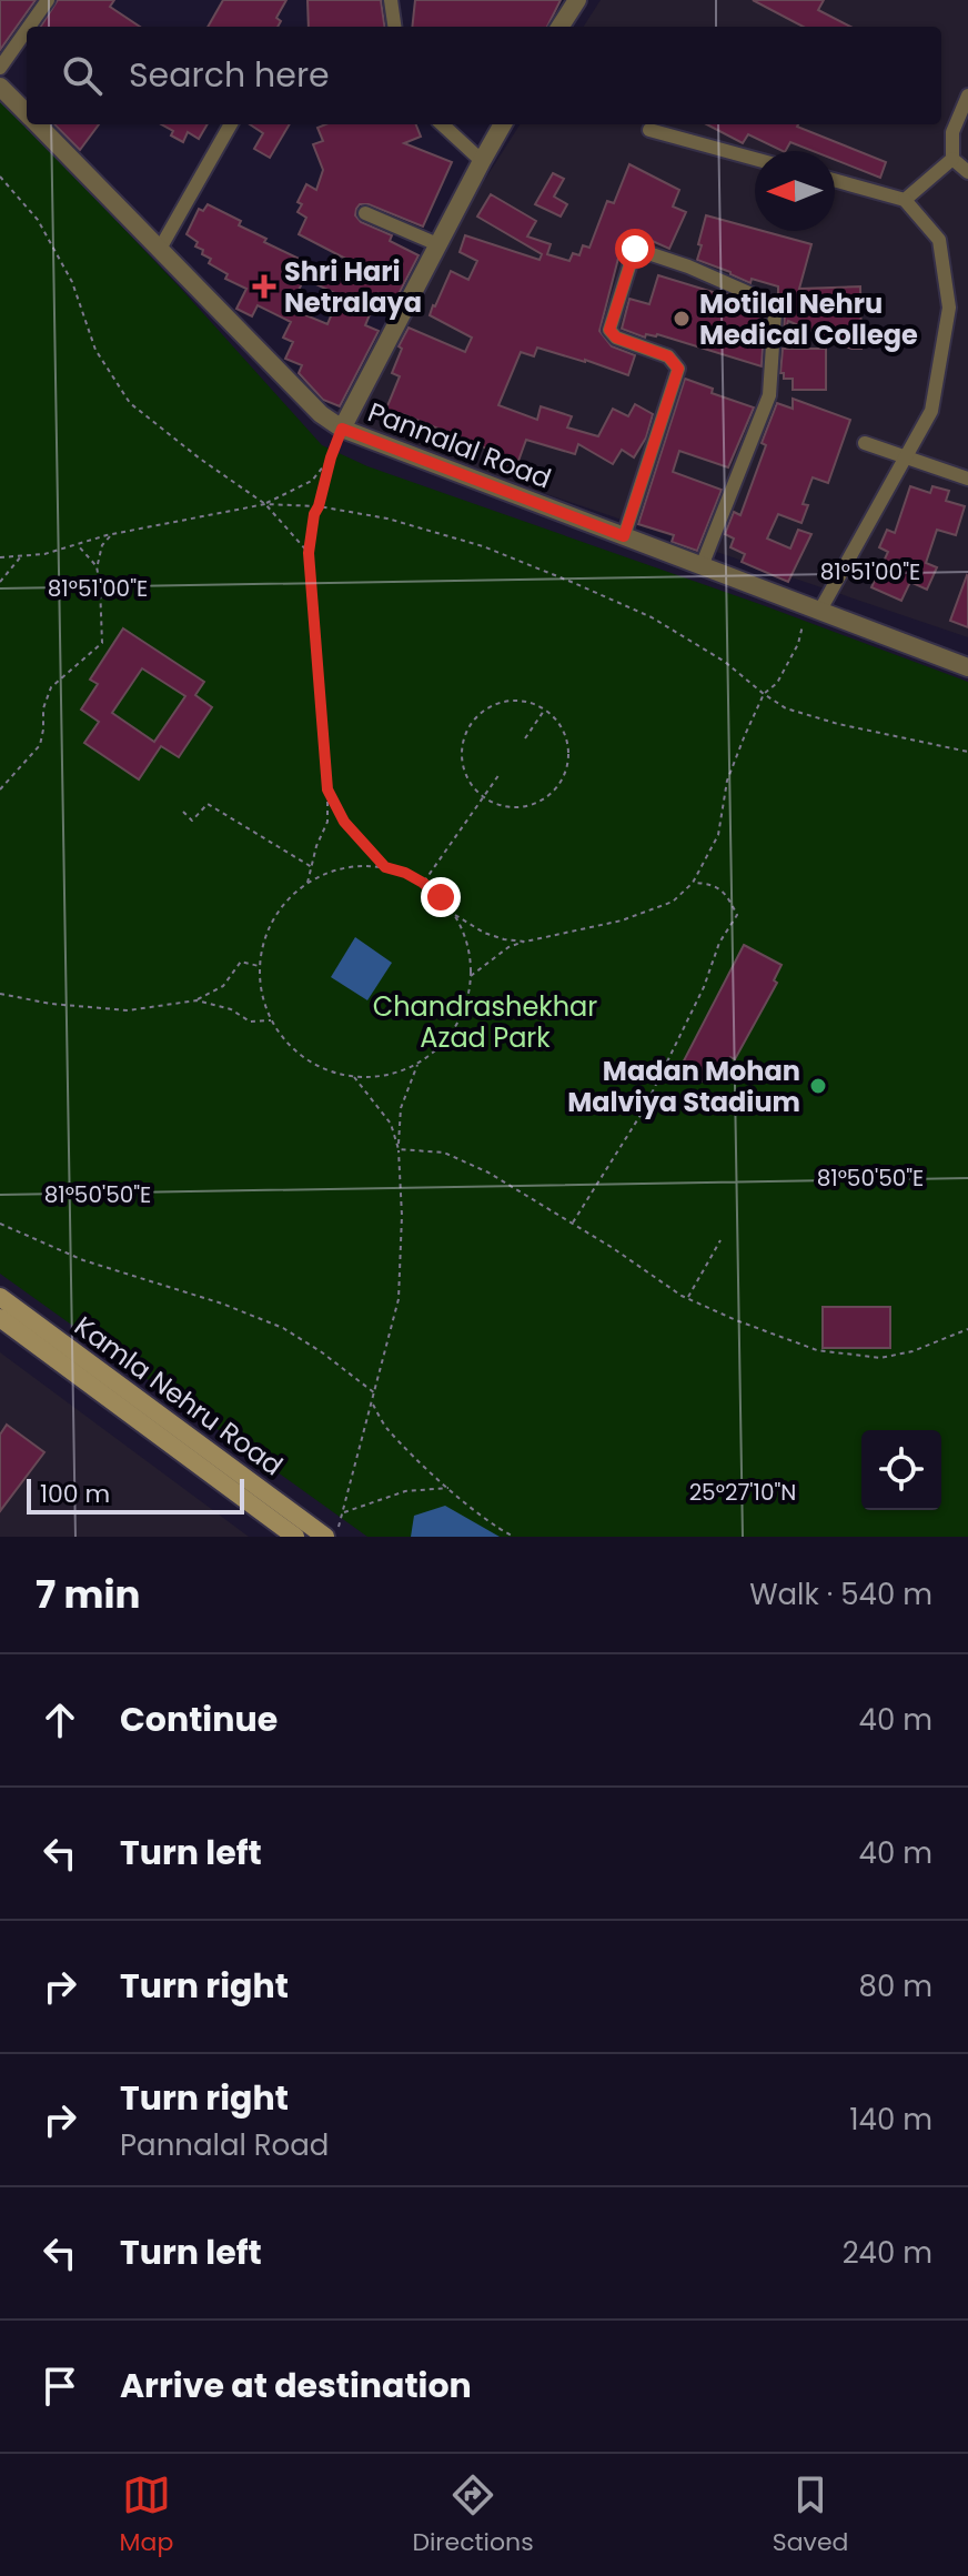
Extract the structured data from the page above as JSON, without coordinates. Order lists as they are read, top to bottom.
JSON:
{
  "streets": {
    "main road": ["Kamla Nehru Road"],
    "street": ["Pannalal Road"]
  },
  "parks": ["Chandrashekhar Azad Park"],
  "places": {
    "health": ["Shri Hari Netralaya"],
    "other": ["Motilal Nehru Medical College", "Madan Mohan Malviya Stadium"]
  },
  "scale_bar": "100 m",
  "north": "left",
  "page": {
    "search": "Search here",
    "scale": "100 m",
    "heading": ["7 min", "Walk · 540 m"],
    "list": [
      ["Continue", "40 m"],
      ["Turn left", "40 m"],
      ["Turn right", "80 m"],
      ["Turn right", "Pannalal Road", "140 m"],
      ["Turn left", "240 m"],
      "Arrive at destination"
    ],
    "nav": ["Map", "Directions", "Saved"]
  },
  "coordinates": ["81°51'00\"E", "81°50'50\"E", "25°27'10\"N"]
}
